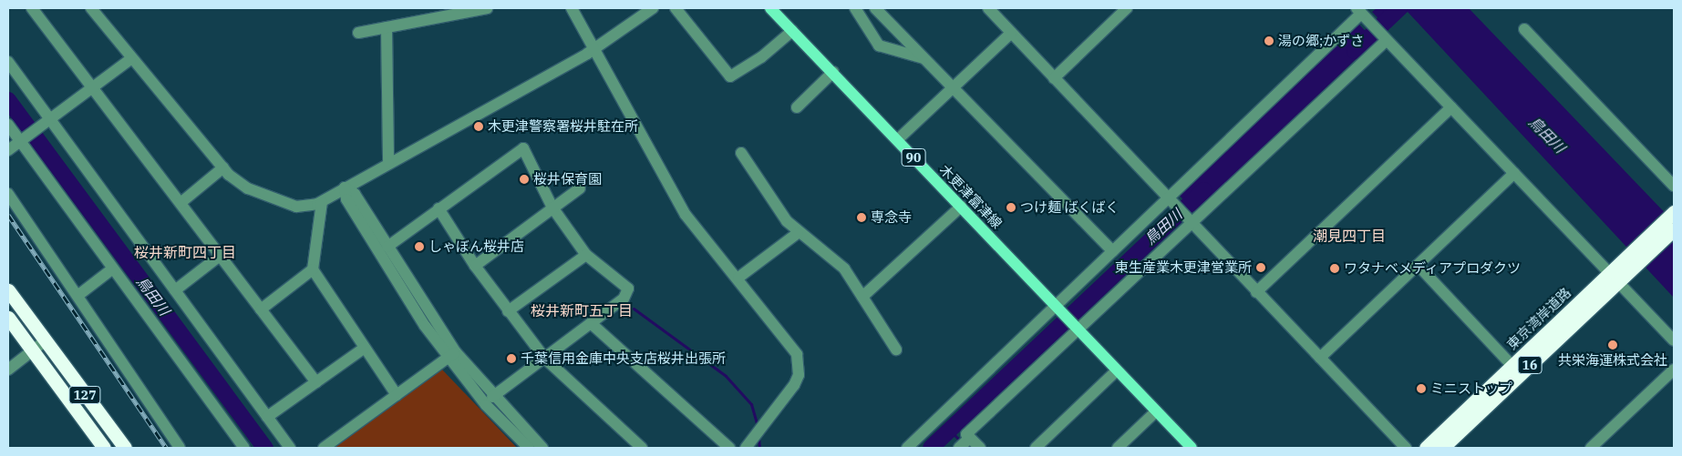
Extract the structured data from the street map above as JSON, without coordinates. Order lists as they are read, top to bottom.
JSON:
{
  "streets": {
    "highway": ["東京湾岸道路", "16", "127"],
    "main road": ["90", "木更津富津線"]
  },
  "crossings": [
    ["90", "木更津富津線"]
  ],
  "districts": ["潮見四丁目", "桜井新町四丁目", "桜井新町五丁目"],
  "water": ["鳥田川"],
  "places": [
    "湯の郷;かずさ",
    "木更津警察署桜井駐在所",
    "桜井保育園",
    "つけ麺 ばくばく",
    "専念寺",
    "しゃぼん桜井店",
    "東生産業木更津営業所",
    "ワタナベメディアプロダクツ",
    "共栄海運株式会社",
    "千葉信用金庫中央支店桜井出張所",
    "ミニストップ"
  ]
}
